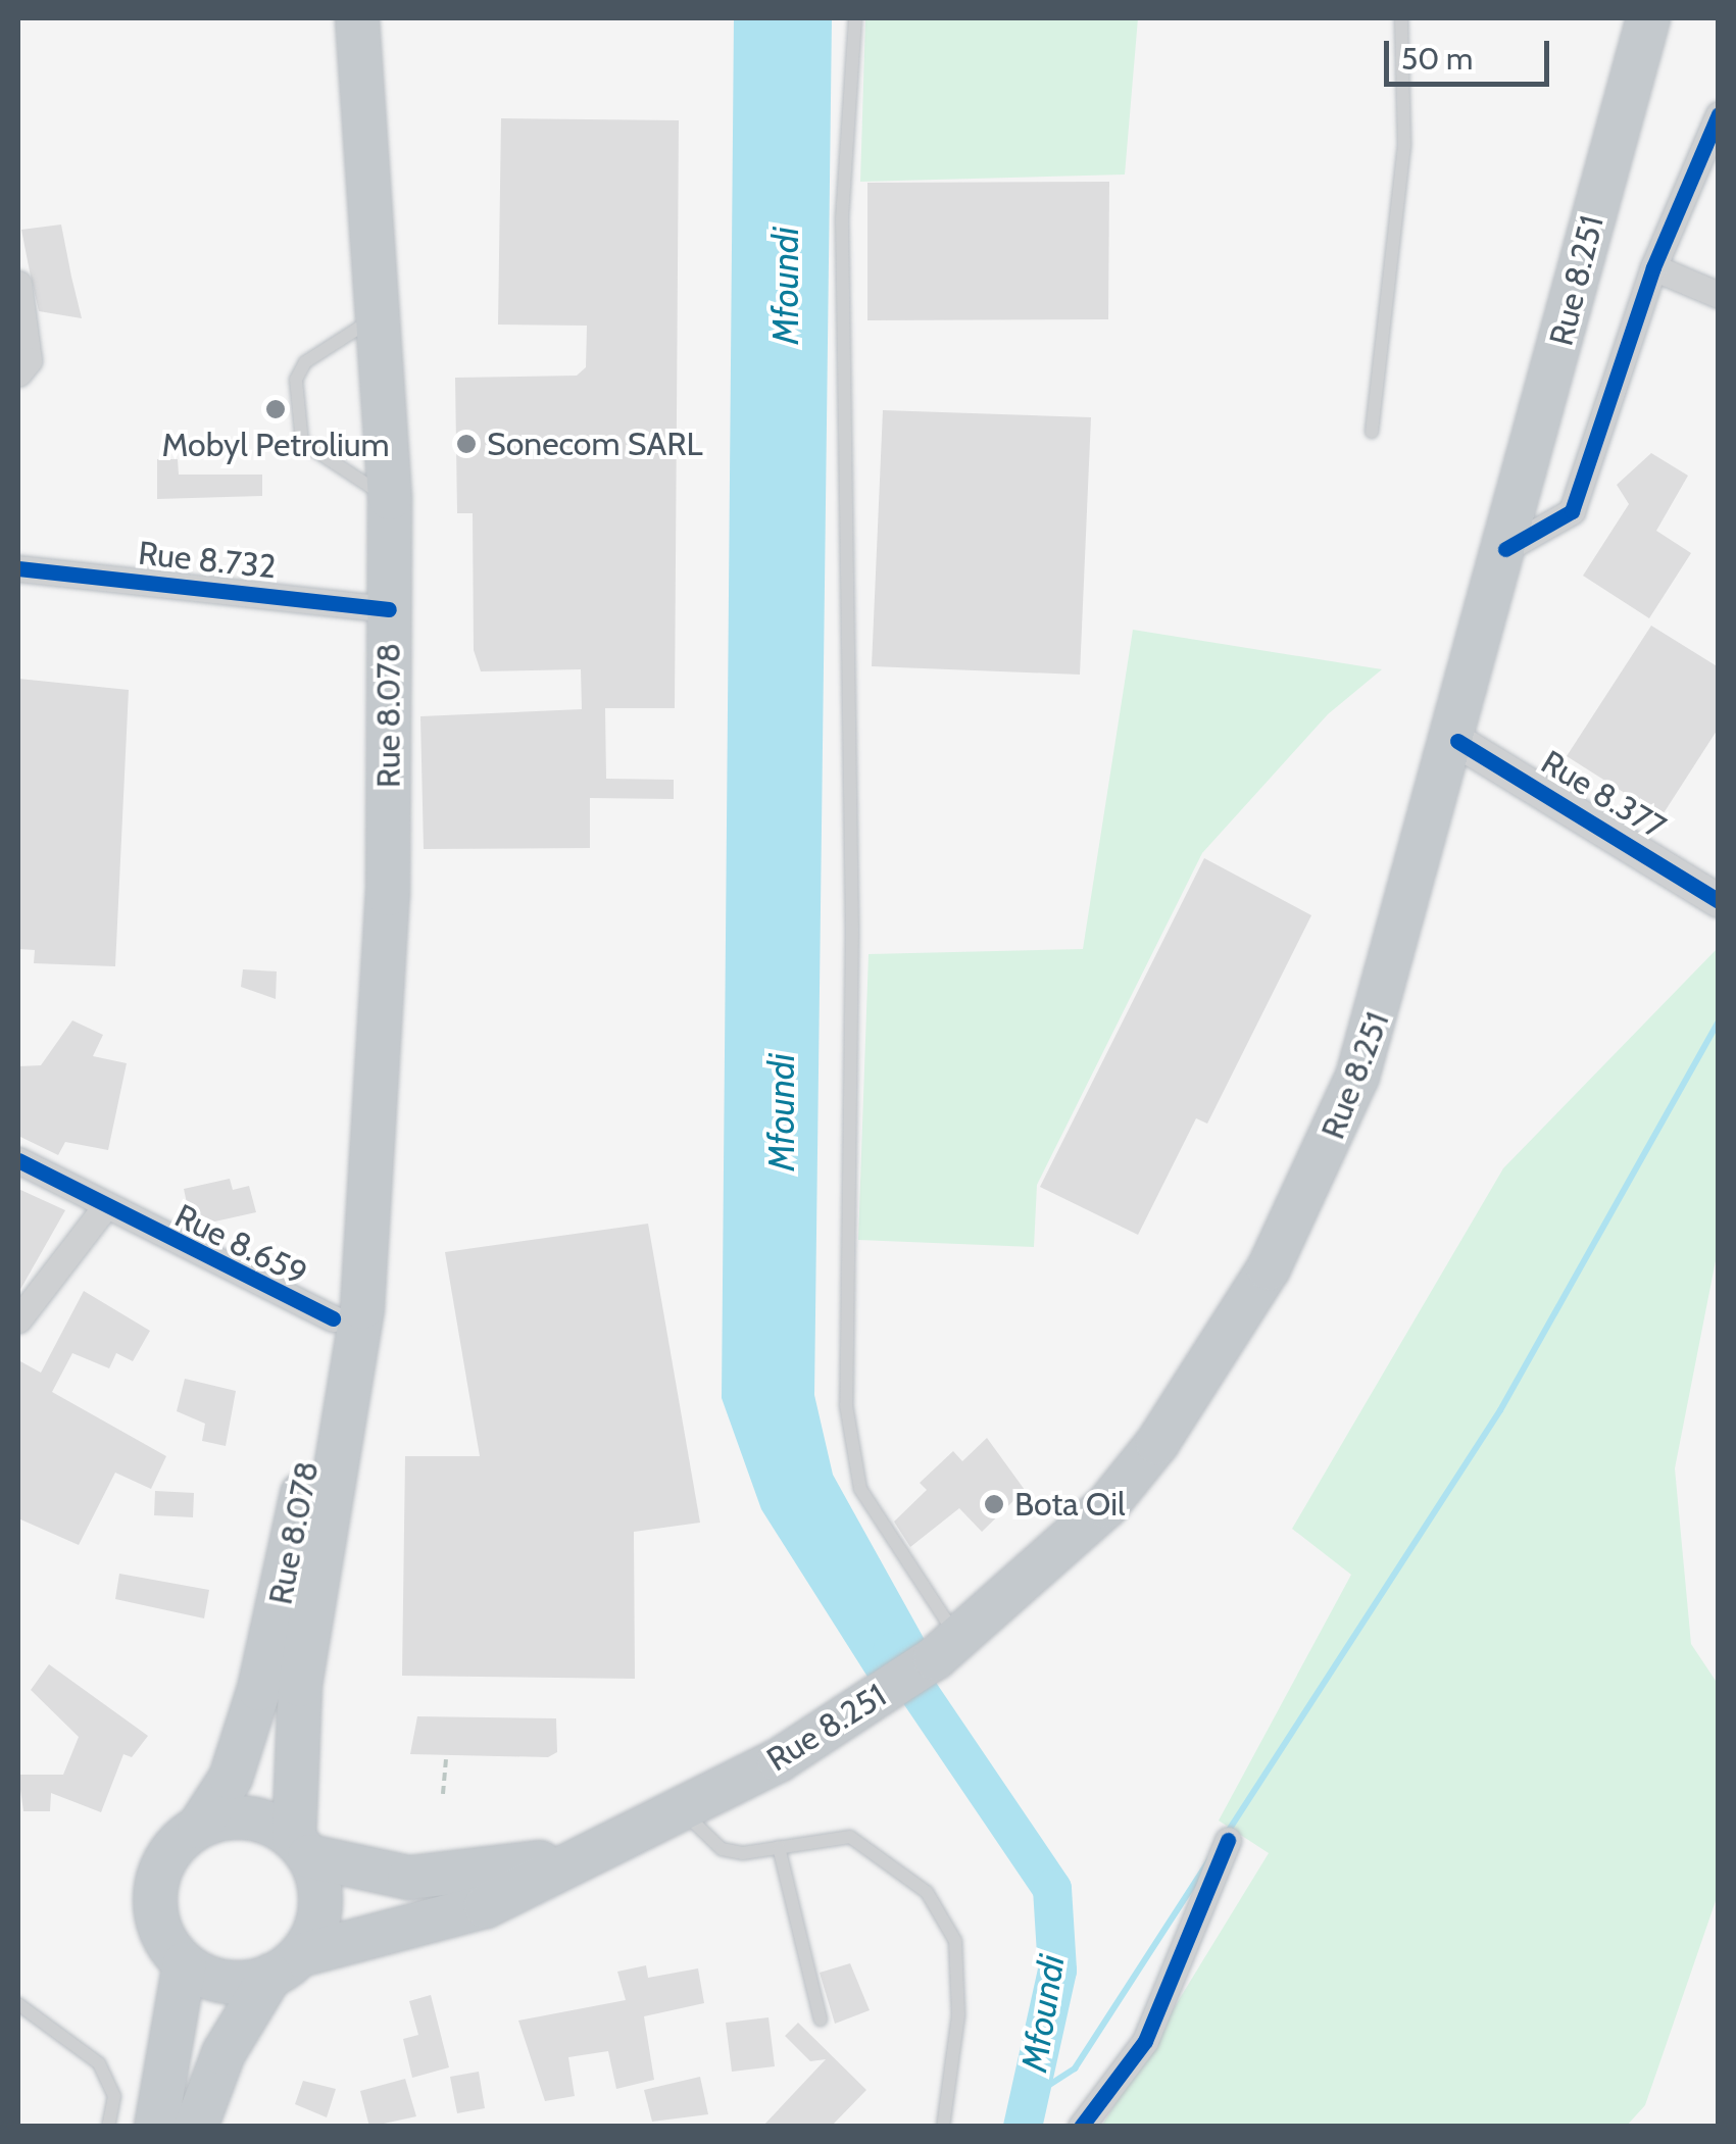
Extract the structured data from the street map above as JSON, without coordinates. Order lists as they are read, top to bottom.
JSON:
{
  "streets": {
    "highway": ["Rue 8.251", "Rue 8.078"],
    "street": ["Rue 8.732", "Rue 8.377", "Rue 8.659"]
  },
  "crossings": [
    ["Rue 8.251", "Rue 8.078"],
    ["Rue 8.251", "Rue 8.377"],
    ["Rue 8.732", "Rue 8.078"],
    ["Rue 8.078", "Rue 8.659"]
  ],
  "water": ["Mfoundi"],
  "places": ["Mobyl Petrolium", "Sonecom SARL", "Bota Oil"],
  "scale_bar": "50 m"
}
